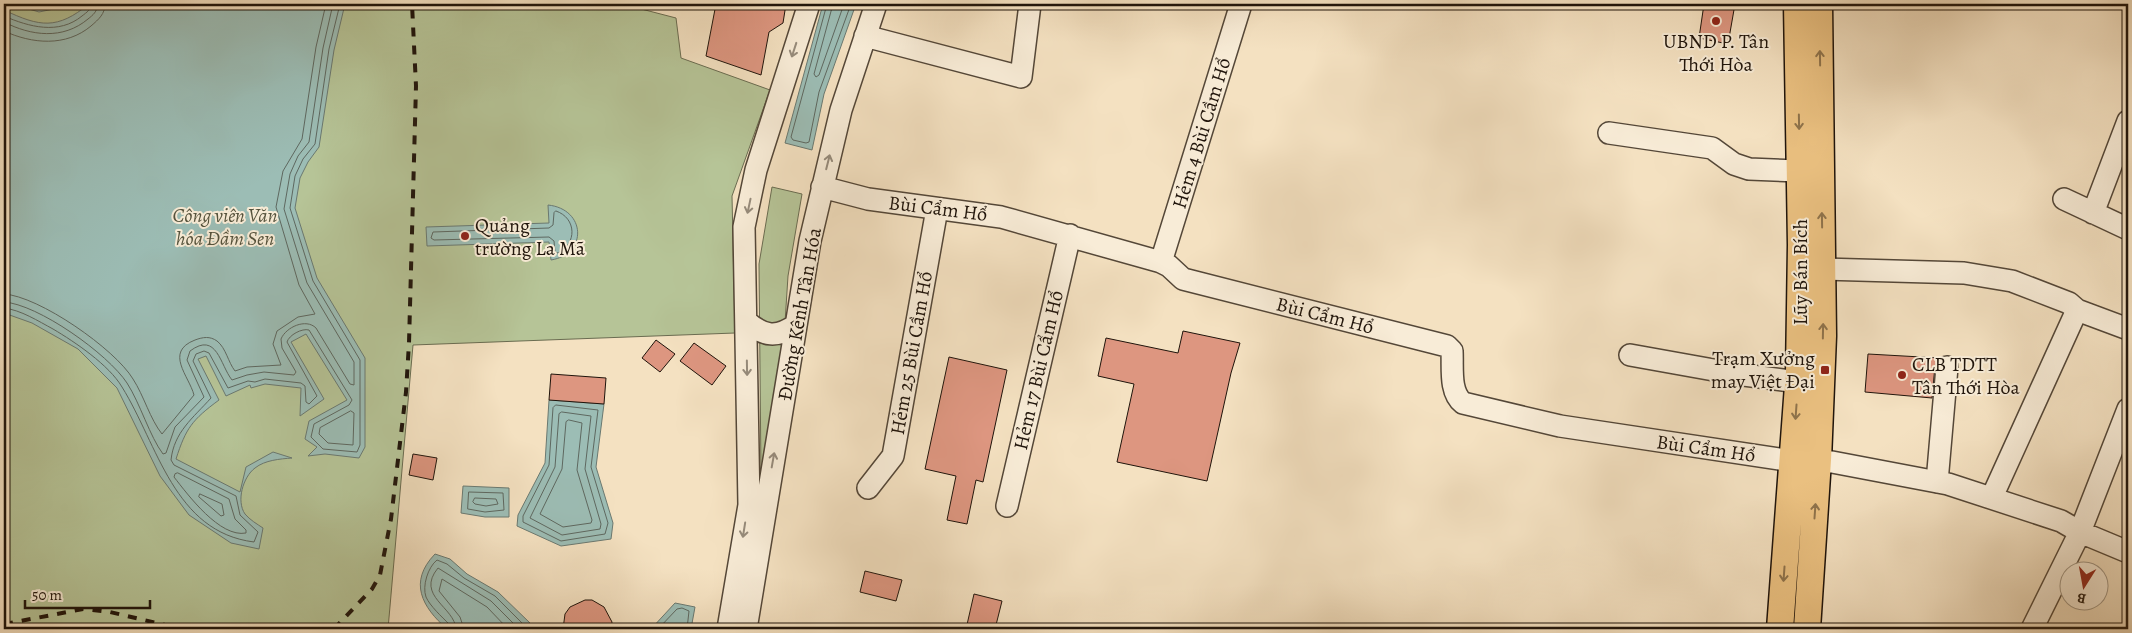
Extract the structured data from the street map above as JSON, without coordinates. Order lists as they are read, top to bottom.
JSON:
{
  "streets": {
    "main road": ["Lũy Bán Bích"],
    "street": [
      "Hẻm 4 Bùi Cầm Hổ",
      "Bùi Cẩm Hổ",
      "Đường Kênh Tân Hóa",
      "Hẻm 25 Bùi Cầm Hổ",
      "Hẻm 17 Bùi Cẩm Hổ"
    ]
  },
  "crossings": [
    ["Hẻm 4 Bùi Cầm Hổ", "Bùi Cẩm Hổ"],
    ["Bùi Cẩm Hổ", "Lũy Bán Bích"],
    ["Bùi Cẩm Hổ", "Đường Kênh Tân Hóa"],
    ["Bùi Cẩm Hổ", "Hẻm 25 Bùi Cầm Hổ"],
    ["Bùi Cẩm Hổ", "Hẻm 17 Bùi Cẩm Hổ"]
  ],
  "parks": ["Công viên Văn hóa Đầm Sen"],
  "places": {
    "other": ["UBND P. Tân Thới Hòa", "Quảng trường La Mã", "CLB TDTT Tân Thới Hòa"],
    "transit": ["Trạm Xưởng may Việt Đại"]
  },
  "scale_bar": "50 m",
  "north": "bottom"
}
